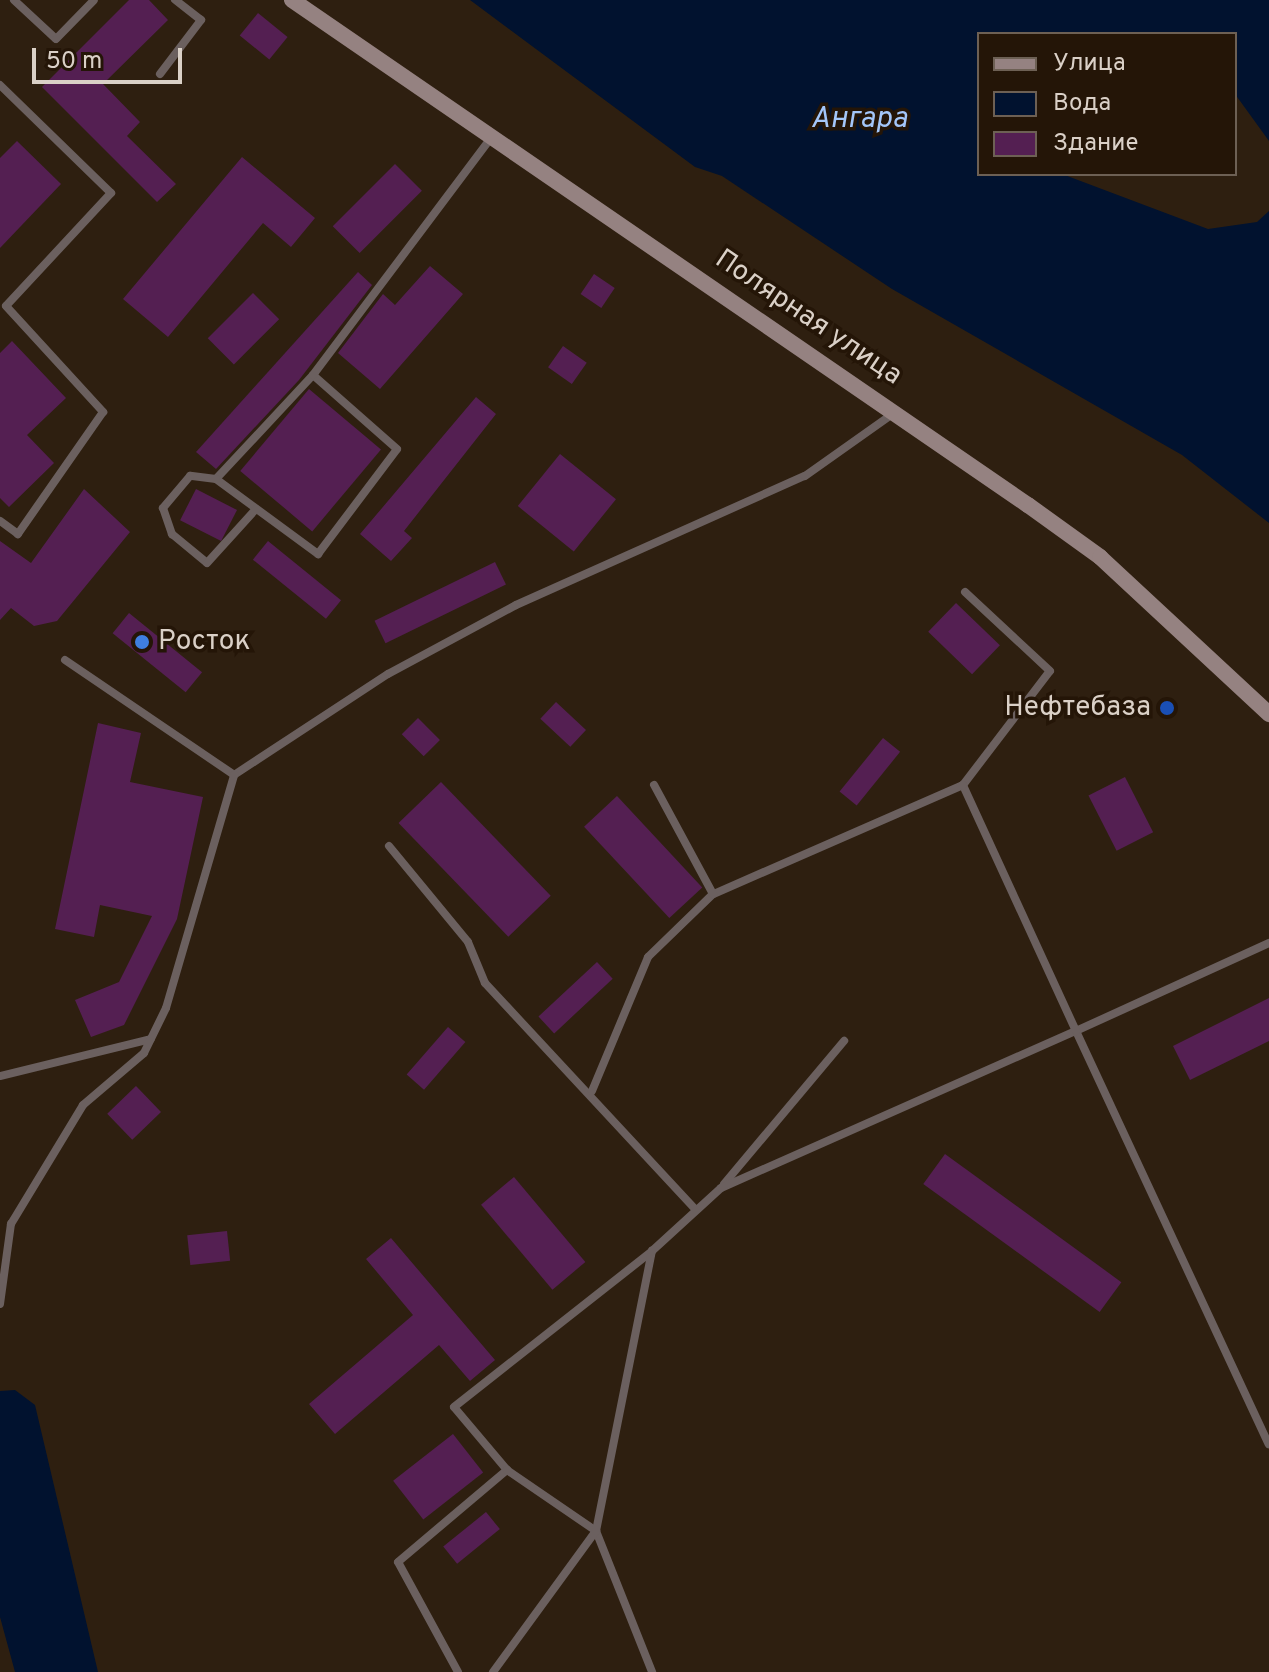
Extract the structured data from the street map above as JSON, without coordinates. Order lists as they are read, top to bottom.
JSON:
{
  "streets": {
    "main road": ["Полярная улица"]
  },
  "water": ["Ангара"],
  "places": ["Росток", "Нефтебаза"],
  "legend": ["Улица", "Вода", "Здание"],
  "scale_bar": "50 m"
}
